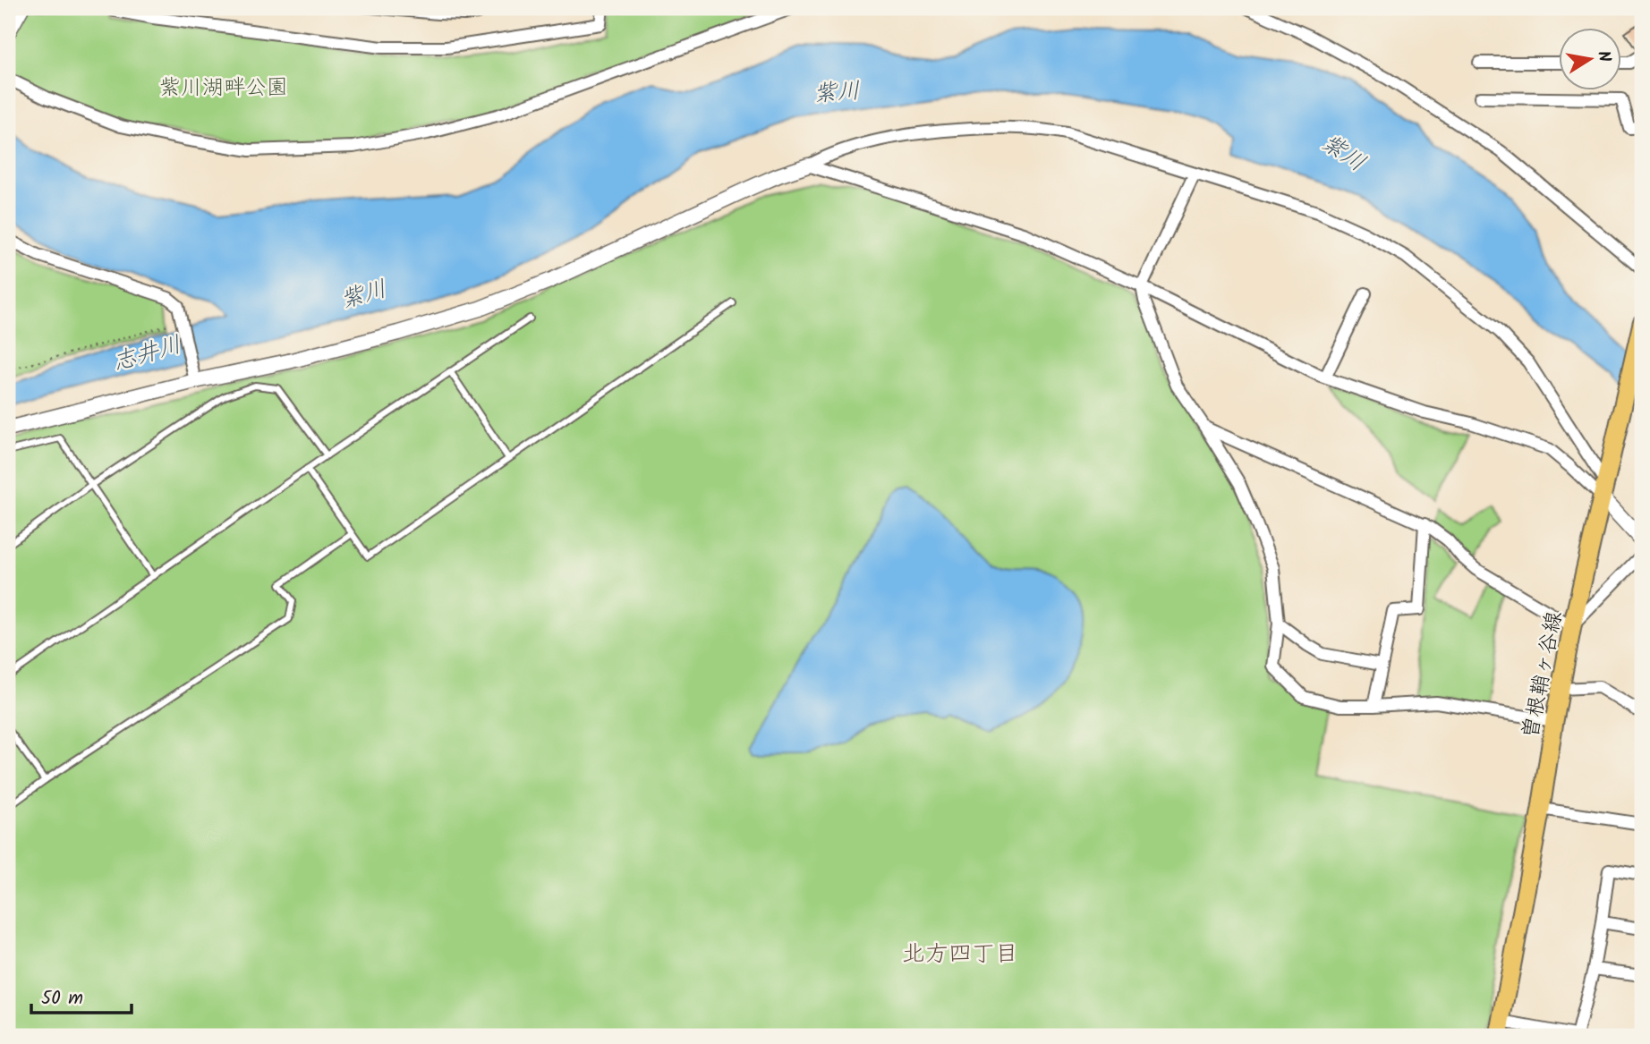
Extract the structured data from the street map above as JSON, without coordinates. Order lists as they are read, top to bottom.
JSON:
{
  "streets": {
    "main road": ["曽根鞘ヶ谷線"]
  },
  "districts": ["北方四丁目"],
  "water": ["紫川", "志井川"],
  "parks": ["紫川湖畔公園"],
  "scale_bar": "50 m",
  "north": "right"
}
